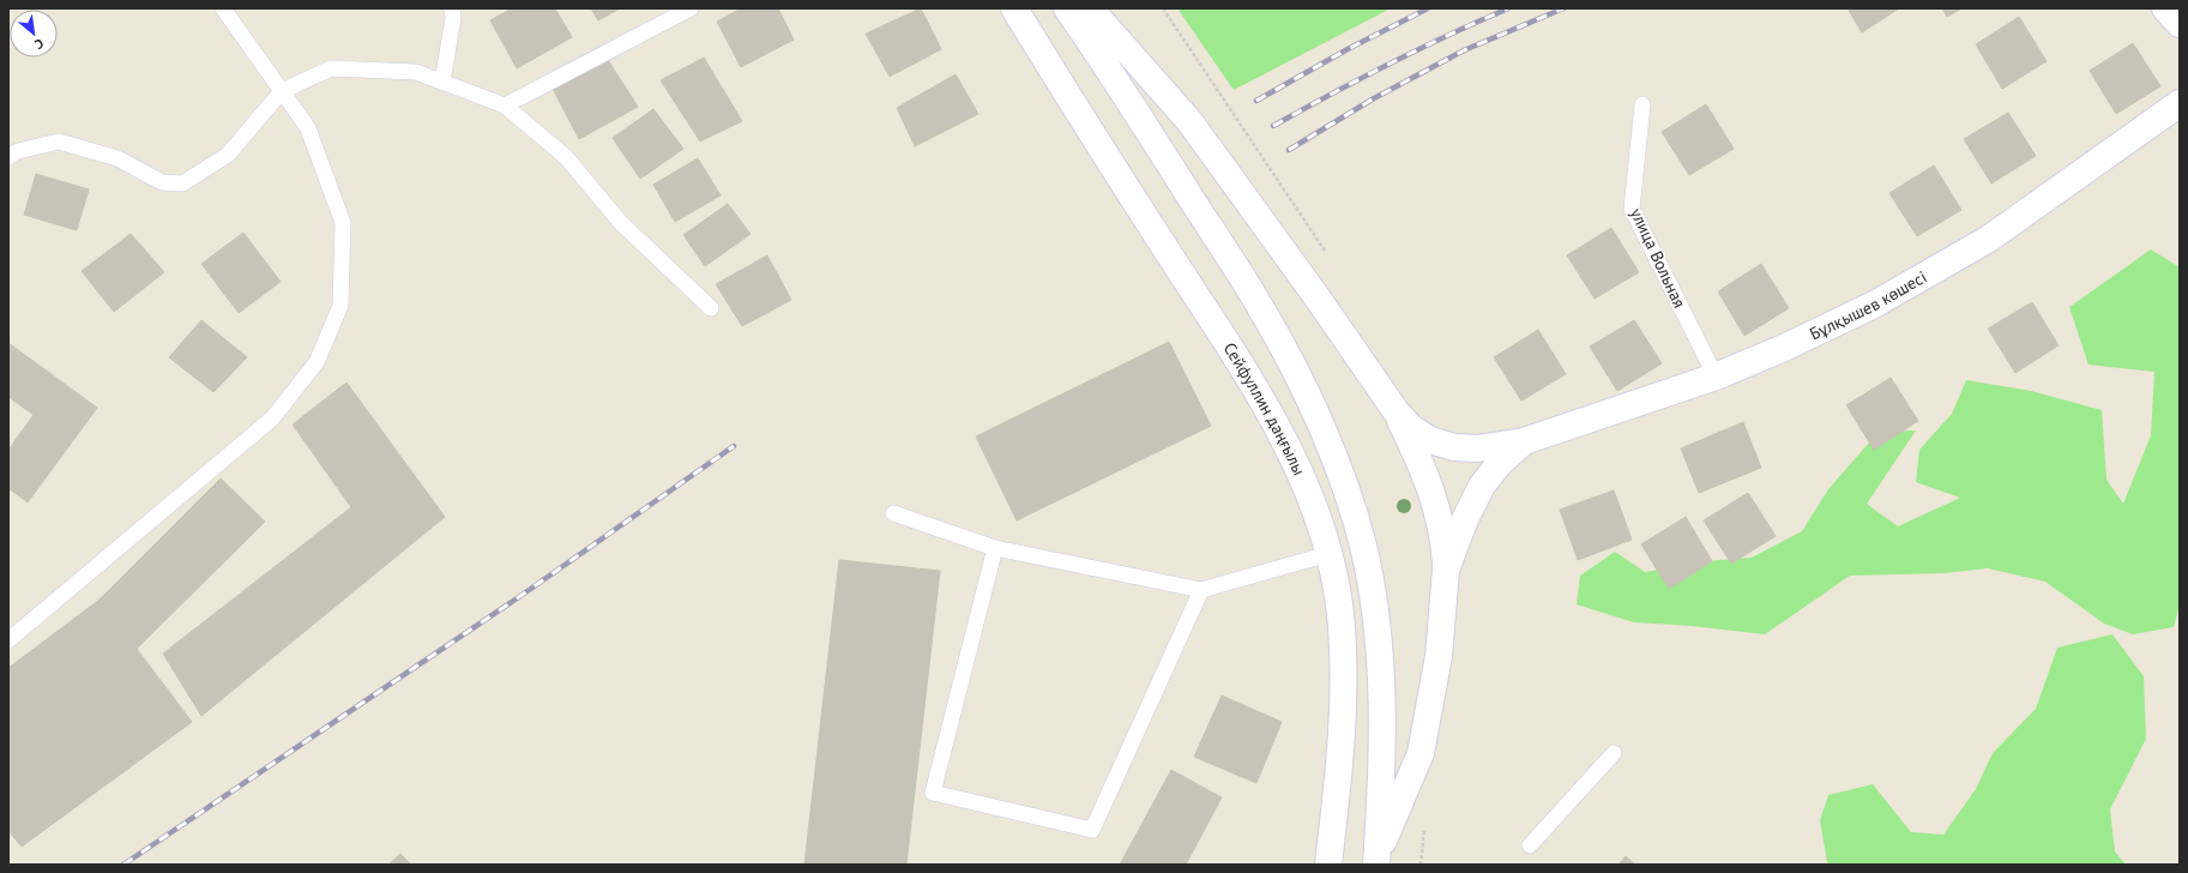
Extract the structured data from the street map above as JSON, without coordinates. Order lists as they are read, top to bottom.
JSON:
{
  "streets": {
    "street": ["Бұлқышев көшесі", "Сейфуллин даңғылы"],
    "lane": ["улица Вольная"]
  },
  "crossings": [
    ["улица Вольная", "Бұлқышев көшесі"]
  ],
  "north": "bottom right"
}
